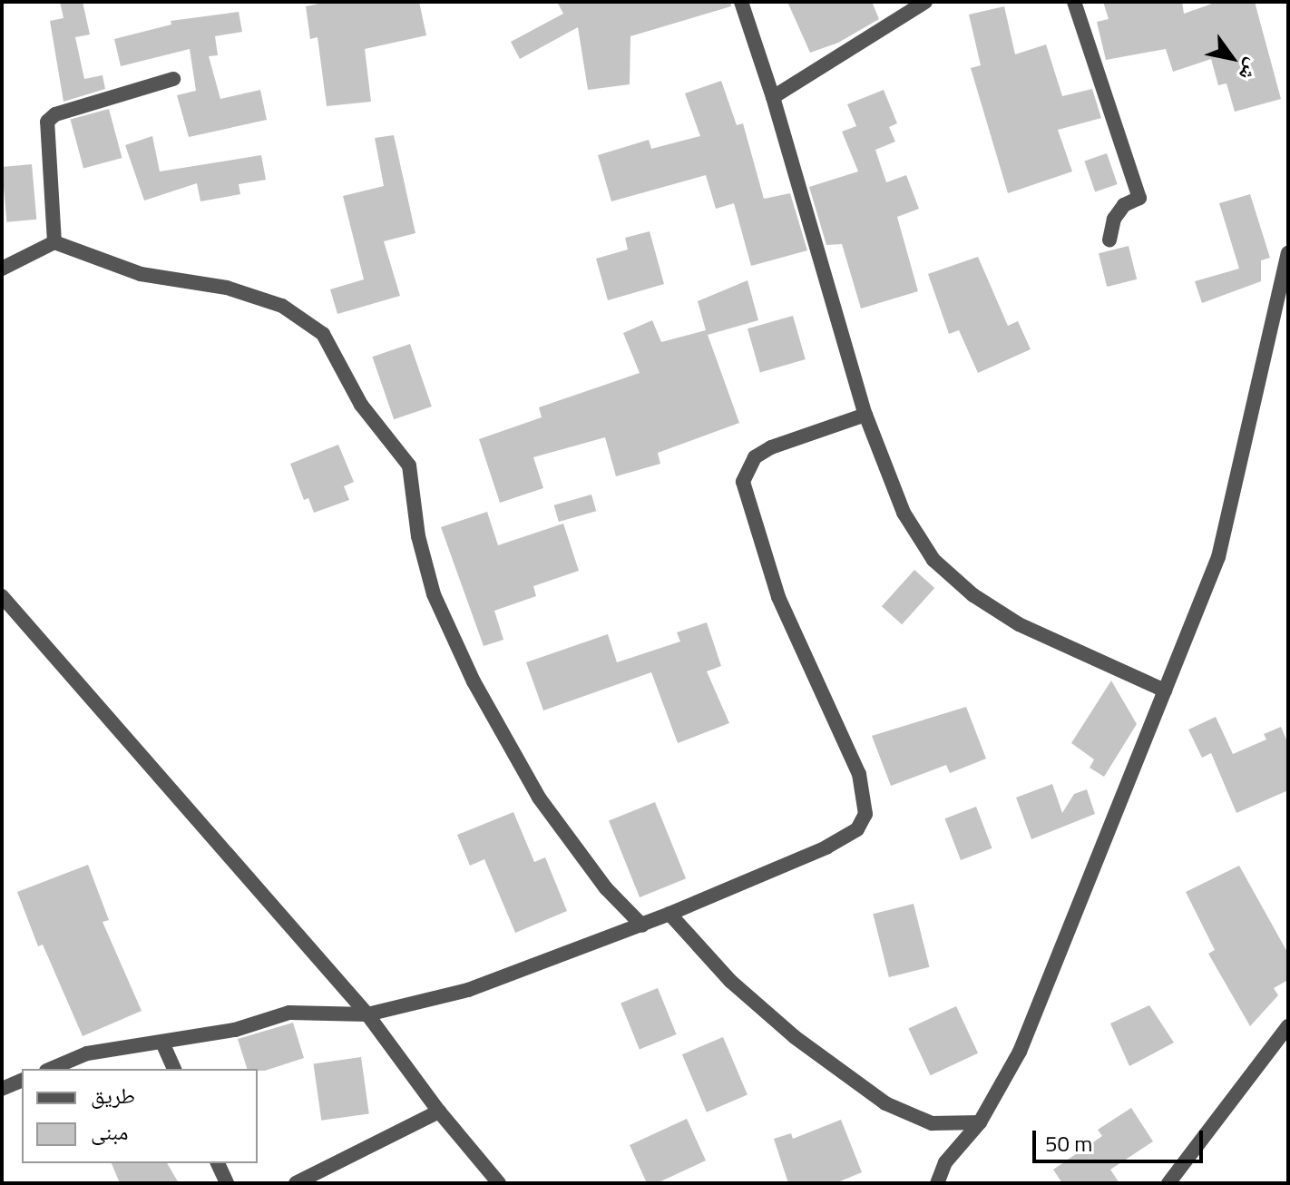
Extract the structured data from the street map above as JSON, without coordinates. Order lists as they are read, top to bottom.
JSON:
{
  "legend": ["طريق", "مبنى"],
  "scale_bar": "50 m",
  "north": "bottom right"
}
